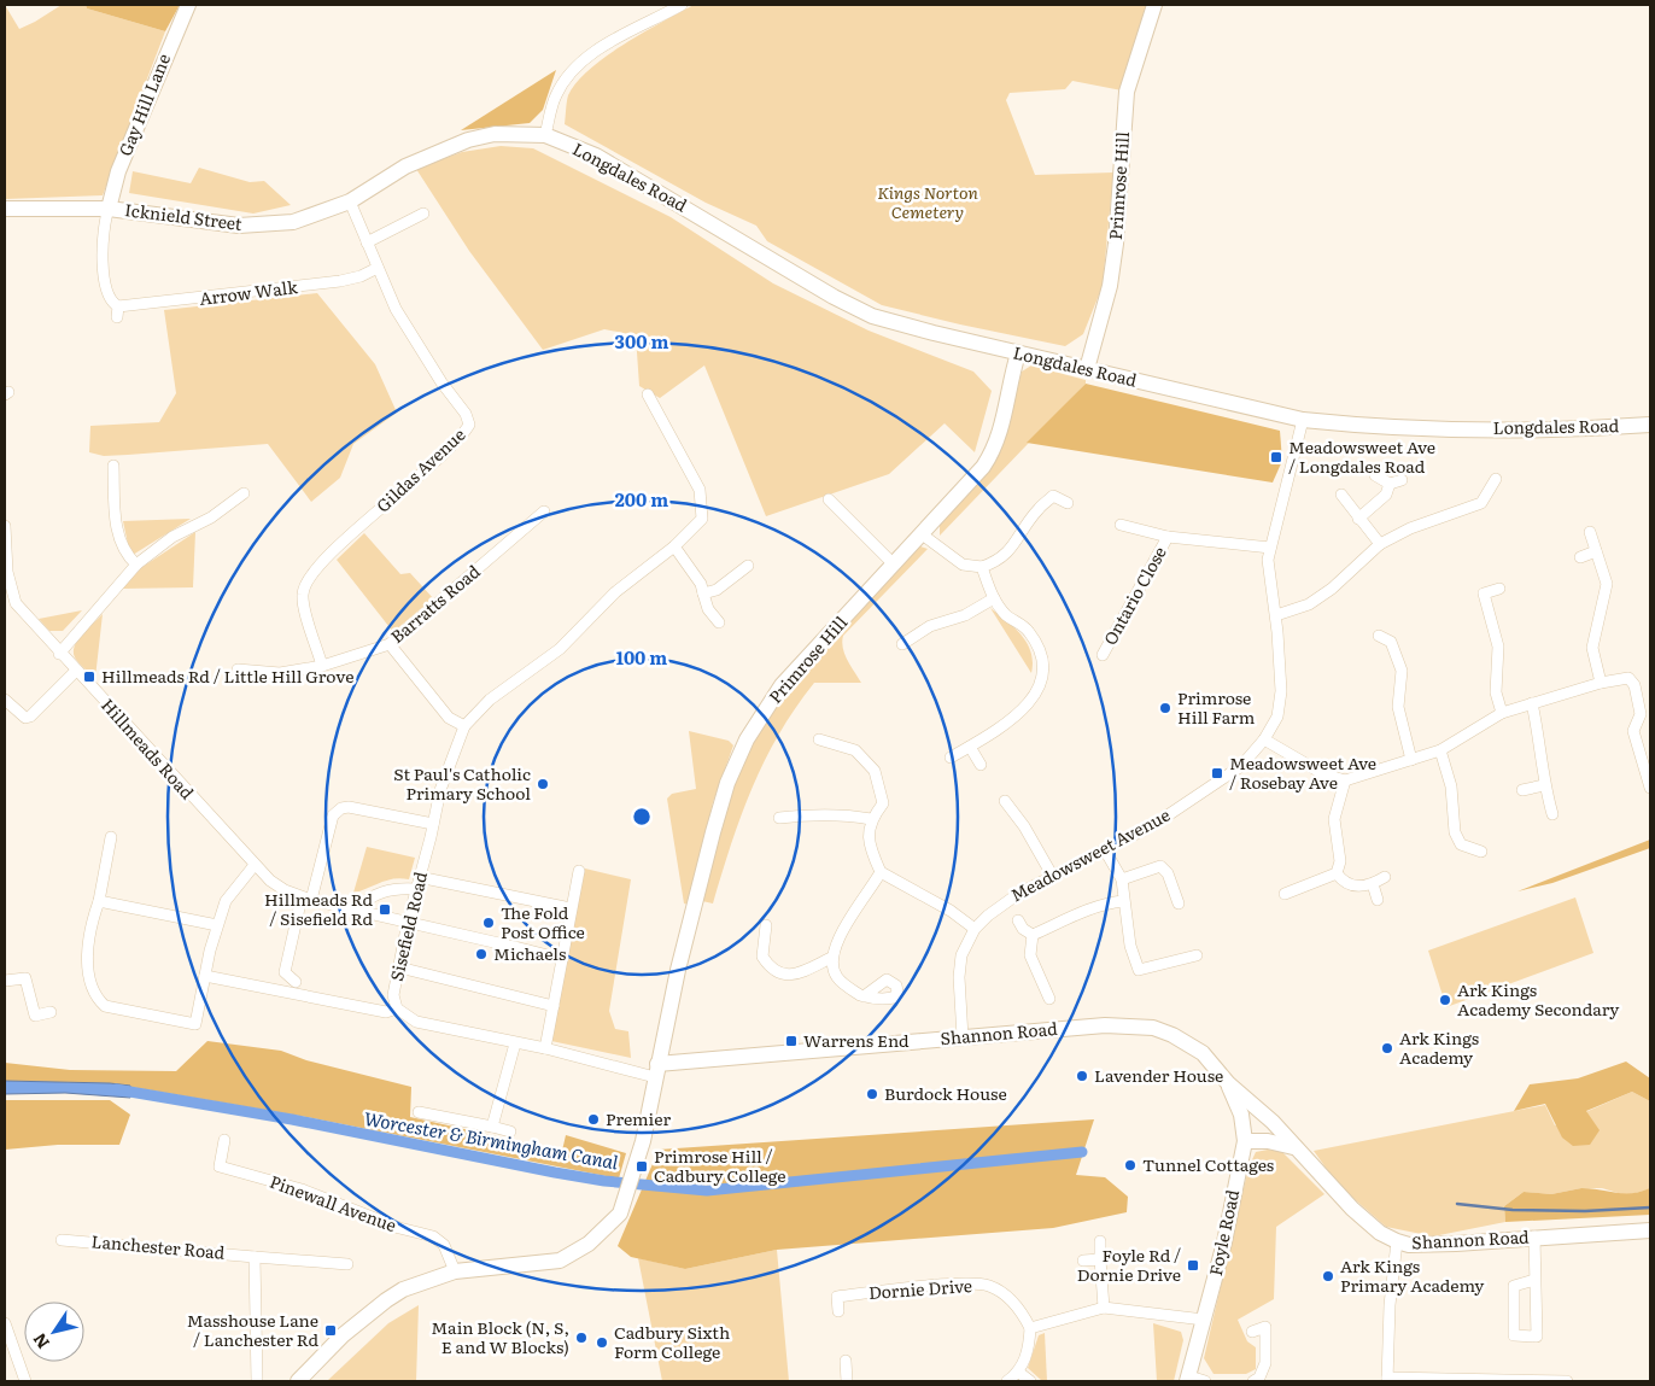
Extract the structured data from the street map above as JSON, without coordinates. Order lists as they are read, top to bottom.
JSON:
{
  "streets": {
    "street": [
      "Gay Hill Lane",
      "Longdales Road",
      "Primrose Hill",
      "Icknield Street",
      "Arrow Walk",
      "Gildas Avenue",
      "Ontario Close",
      "Barratts Road",
      "Hillmeads Road",
      "Meadowsweet Avenue",
      "Sisefield Road",
      "Shannon Road",
      "Pinewall Avenue",
      "Foyle Road",
      "Lanchester Road",
      "Dornie Drive"
    ]
  },
  "crossings": [
    ["Gay Hill Lane", "Icknield Street"],
    ["Gay Hill Lane", "Arrow Walk"],
    ["Longdales Road", "Primrose Hill"],
    ["Longdales Road", "Icknield Street"],
    ["Longdales Road", "Meadowsweet Avenue"],
    ["Primrose Hill", "Shannon Road"],
    ["Primrose Hill", "Pinewall Avenue"],
    ["Icknield Street", "Arrow Walk"],
    ["Icknield Street", "Gildas Avenue"],
    ["Arrow Walk", "Gildas Avenue"],
    ["Gildas Avenue", "Barratts Road"],
    ["Hillmeads Road", "Sisefield Road"],
    ["Meadowsweet Avenue", "Shannon Road"],
    ["Shannon Road", "Foyle Road"]
  ],
  "water": ["Worcester & Birmingham Canal"],
  "parks": ["Kings Norton Cemetery"],
  "places": {
    "transit": [
      "Meadowsweet Ave / Longdales Road",
      "Hillmeads Rd / Little Hill Grove",
      "Meadowsweet Ave / Rosebay Ave",
      "Hillmeads Rd / Sisefield Rd",
      "Warrens End",
      "Primrose Hill / Cadbury College",
      "Foyle Rd / Dornie Drive",
      "Masshouse Lane / Lanchester Rd"
    ],
    "other": [
      "Primrose Hill Farm",
      "St Paul's Catholic Primary School",
      "The Fold Post Office",
      "Michaels",
      "Ark Kings Academy Secondary",
      "Ark Kings Academy",
      "Lavender House",
      "Burdock House",
      "Premier",
      "Tunnel Cottages",
      "Ark Kings Primary Academy",
      "Main Block (N, S, E and W Blocks)",
      "Cadbury Sixth Form College"
    ]
  },
  "north": "bottom left",
  "rings": ["300 m", "200 m", "100 m"]
}
